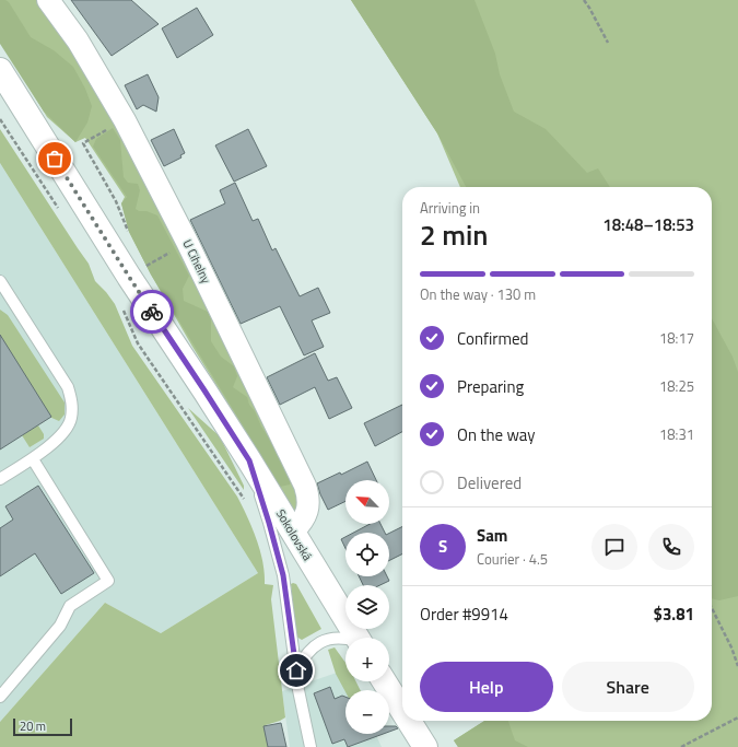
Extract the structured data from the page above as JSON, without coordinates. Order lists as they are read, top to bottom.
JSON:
{
  "streets": {
    "main road": ["Sokolovská"],
    "street": ["U Cihelny"]
  },
  "crossings": [
    ["U Cihelny", "Sokolovská"]
  ],
  "scale_bar": "20 m",
  "north": "top left",
  "page": {
    "heading": ["2 min", "Arriving in", "18:48–18:53"],
    "panel": [
      "Sam",
      "Courier · 4.5",
      "Order #9914",
      "$3.81"
    ],
    "bar": "On the way · 130 m",
    "list": [
      ["Confirmed", "18:17"],
      ["Preparing", "18:25"],
      ["On the way", "18:31"],
      "Delivered"
    ],
    "map_buttons": ["+", "−"],
    "round": "S",
    "buttons": ["Help", "Share"],
    "scale": "20 m"
  }
}
